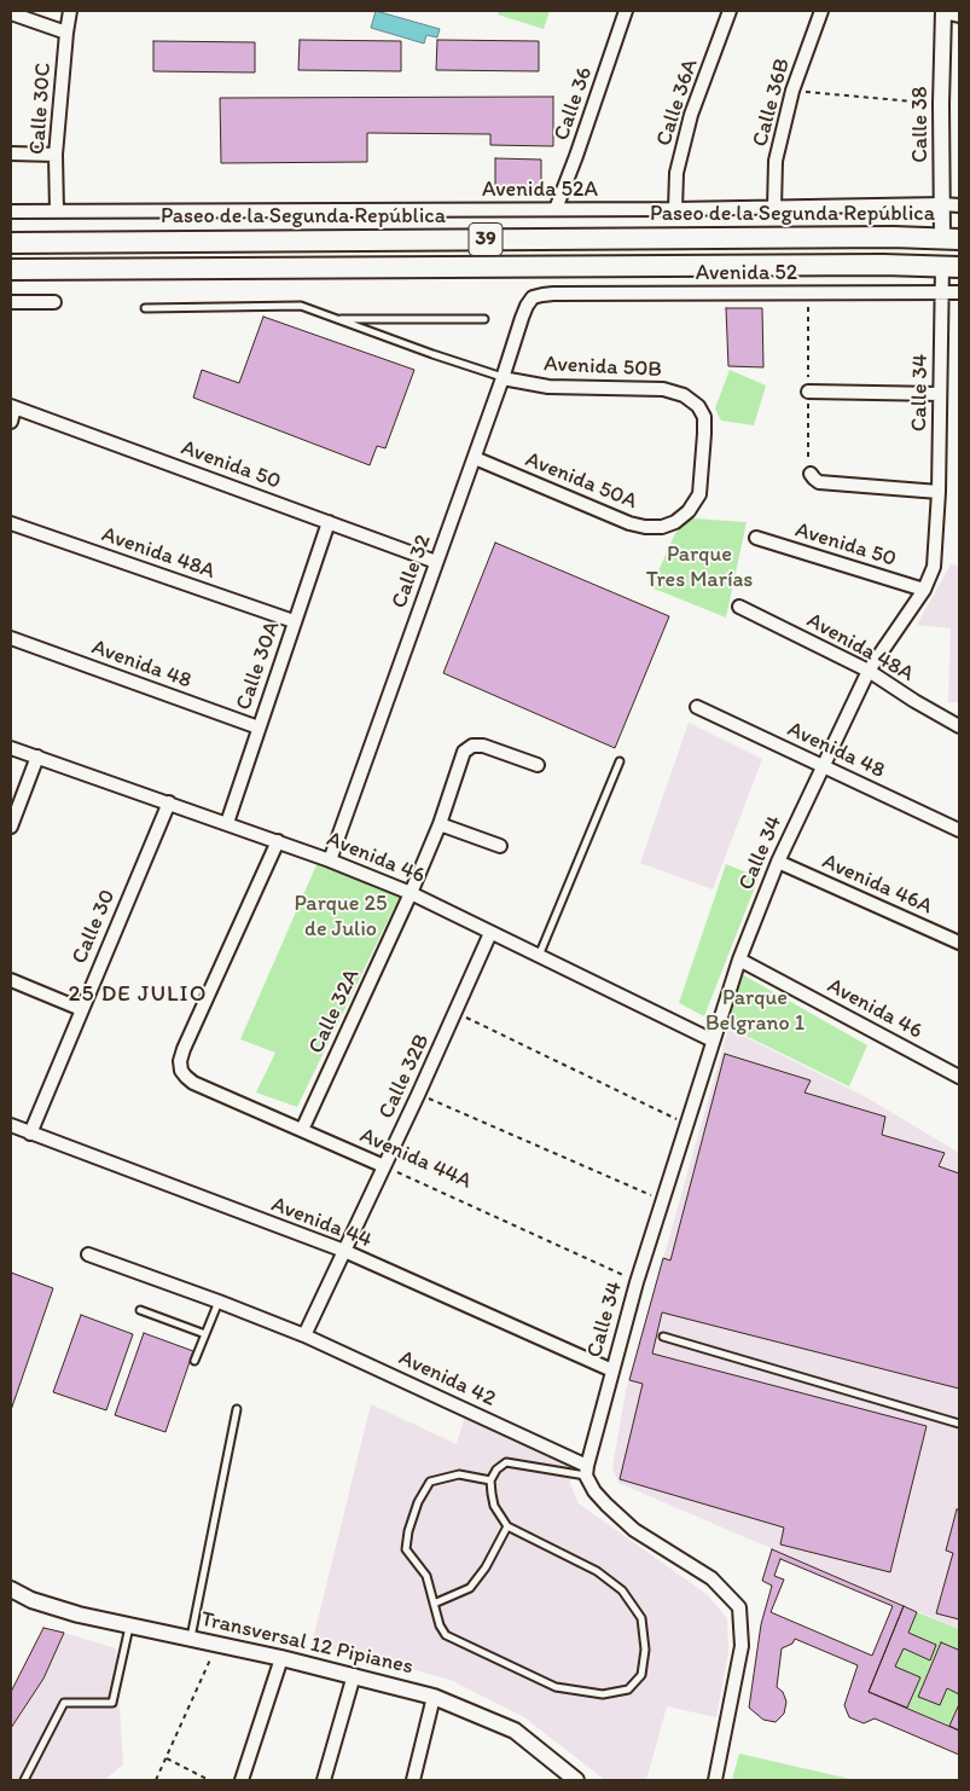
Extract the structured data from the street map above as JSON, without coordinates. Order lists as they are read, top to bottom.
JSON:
{
  "streets": {
    "highway": ["Paseo de la Segunda República", "39"],
    "street": [
      "Calle 36A",
      "Calle 36B",
      "Calle 36",
      "Calle 30C",
      "Calle 38",
      "Avenida 52A",
      "Avenida 52",
      "Avenida 50B",
      "Calle 34",
      "Avenida 50",
      "Avenida 50A",
      "Avenida 48A",
      "Calle 32",
      "Avenida 48",
      "Calle 30A",
      "Avenida 46",
      "Avenida 46A",
      "Calle 30",
      "Calle 32A",
      "Calle 32B",
      "Avenida 44A",
      "Avenida 44",
      "Avenida 42",
      "Transversal 12 Pipianes"
    ]
  },
  "crossings": [
    ["Calle 36A", "Avenida 52A"],
    ["Calle 36B", "Avenida 52A"],
    ["Calle 36", "Avenida 52A"],
    ["Calle 30C", "Avenida 52A"],
    ["Calle 38", "Avenida 52A"],
    ["Calle 38", "Paseo de la Segunda República"],
    ["39", "Calle 34"],
    ["Avenida 52", "Calle 34"],
    ["Avenida 52", "Calle 32"],
    ["Avenida 50B", "Avenida 50A"],
    ["Avenida 50B", "Calle 32"],
    ["Calle 34", "Avenida 50"],
    ["Calle 34", "Avenida 48A"],
    ["Calle 34", "Avenida 48"],
    ["Calle 34", "Avenida 46"],
    ["Calle 34", "Avenida 46A"],
    ["Calle 34", "Avenida 44A"],
    ["Calle 34", "Avenida 44"],
    ["Calle 34", "Avenida 42"],
    ["Avenida 50", "Calle 32"],
    ["Avenida 50", "Calle 30A"],
    ["Avenida 50A", "Calle 32"],
    ["Avenida 48A", "Calle 30A"],
    ["Calle 32", "Avenida 46"],
    ["Avenida 48", "Calle 30A"],
    ["Calle 30A", "Avenida 46"],
    ["Avenida 46", "Calle 30"],
    ["Avenida 46", "Calle 32A"],
    ["Avenida 46", "Calle 32B"],
    ["Avenida 46", "Avenida 44A"],
    ["Calle 30", "Avenida 44"],
    ["Calle 32A", "Avenida 44A"],
    ["Calle 32B", "Avenida 44A"],
    ["Calle 32B", "Avenida 44"],
    ["Calle 32B", "Avenida 42"]
  ],
  "districts": ["25 DE JULIO"],
  "parks": ["Parque Tres Marías", "Parque 25 de Julio", "Parque Belgrano 1"]
}
